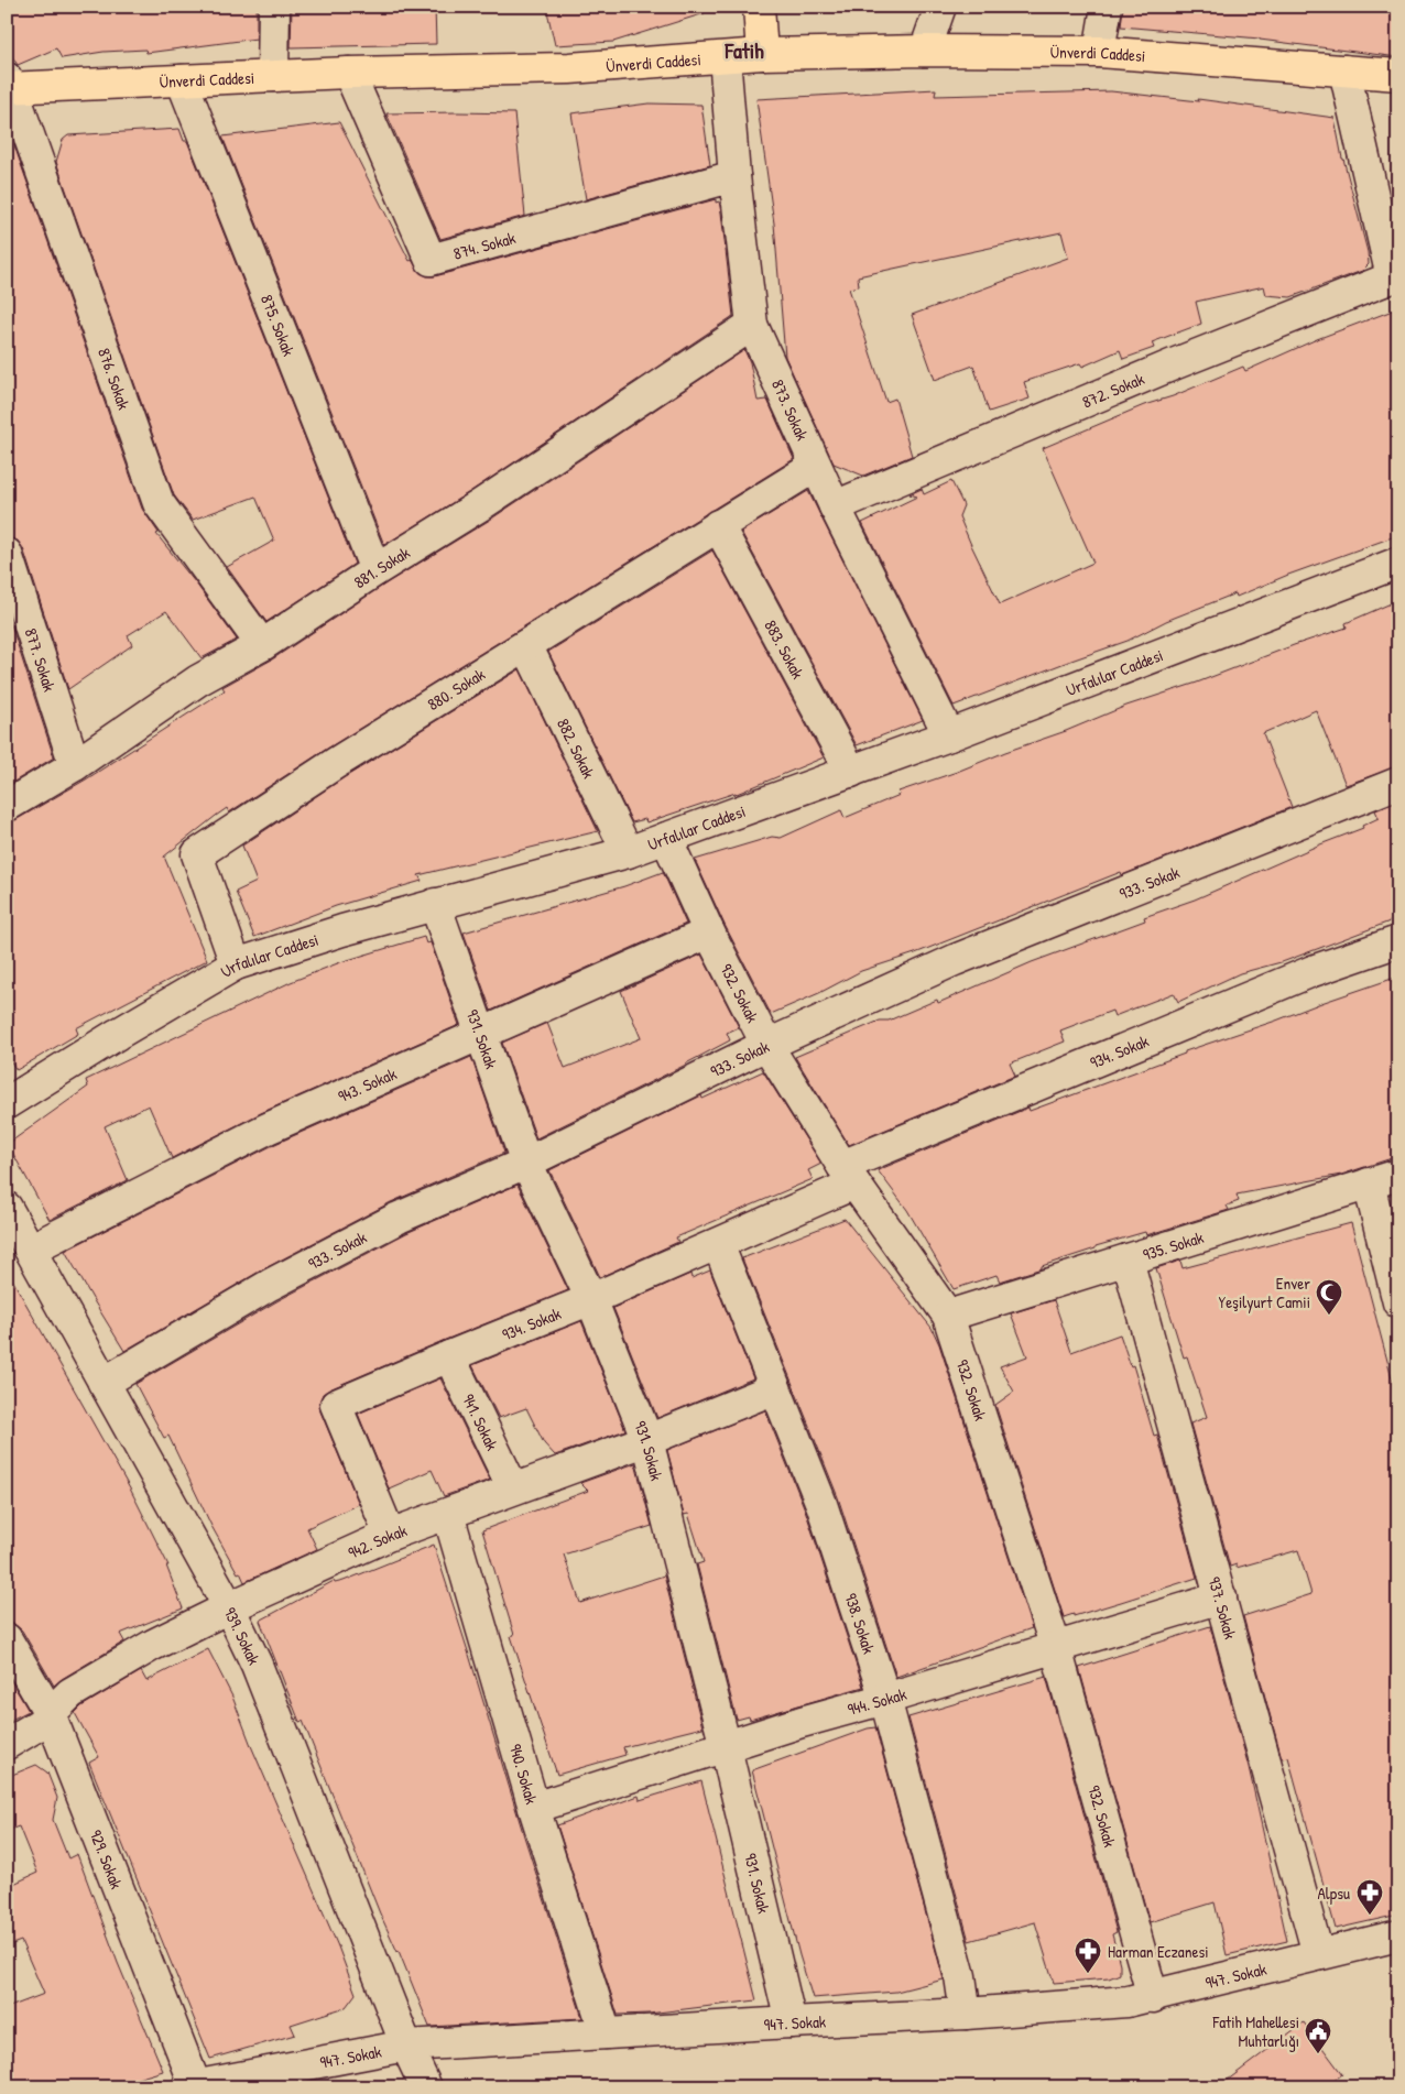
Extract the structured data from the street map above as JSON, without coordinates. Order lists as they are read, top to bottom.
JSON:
{
  "streets": {
    "main road": ["Ünverdi Caddesi"],
    "street": [
      "874. Sokak",
      "875. Sokak",
      "876. Sokak",
      "872. Sokak",
      "873. Sokak",
      "881. Sokak",
      "883. Sokak",
      "877. Sokak",
      "Urfalılar Caddesi",
      "880. Sokak",
      "882. Sokak",
      "933. Sokak",
      "932. Sokak",
      "931. Sokak",
      "934. Sokak",
      "943. Sokak",
      "935. Sokak",
      "941. Sokak",
      "942. Sokak",
      "937. Sokak",
      "938. Sokak",
      "939. Sokak",
      "944. Sokak",
      "940. Sokak",
      "929. Sokak",
      "947. Sokak"
    ]
  },
  "crossings": [
    ["Ünverdi Caddesi", "874. Sokak"],
    ["Ünverdi Caddesi", "875. Sokak"],
    ["Ünverdi Caddesi", "876. Sokak"],
    ["Ünverdi Caddesi", "872. Sokak"],
    ["Ünverdi Caddesi", "873. Sokak"],
    ["874. Sokak", "873. Sokak"],
    ["875. Sokak", "881. Sokak"],
    ["876. Sokak", "881. Sokak"],
    ["872. Sokak", "873. Sokak"],
    ["873. Sokak", "881. Sokak"],
    ["873. Sokak", "Urfalılar Caddesi"],
    ["873. Sokak", "880. Sokak"],
    ["881. Sokak", "877. Sokak"],
    ["883. Sokak", "Urfalılar Caddesi"],
    ["883. Sokak", "880. Sokak"],
    ["Urfalılar Caddesi", "880. Sokak"],
    ["Urfalılar Caddesi", "882. Sokak"],
    ["Urfalılar Caddesi", "932. Sokak"],
    ["Urfalılar Caddesi", "931. Sokak"],
    ["880. Sokak", "882. Sokak"],
    ["933. Sokak", "932. Sokak"],
    ["933. Sokak", "931. Sokak"],
    ["933. Sokak", "939. Sokak"],
    ["932. Sokak", "934. Sokak"],
    ["932. Sokak", "943. Sokak"],
    ["932. Sokak", "935. Sokak"],
    ["932. Sokak", "944. Sokak"],
    ["932. Sokak", "947. Sokak"],
    ["931. Sokak", "934. Sokak"],
    ["931. Sokak", "943. Sokak"],
    ["931. Sokak", "942. Sokak"],
    ["931. Sokak", "944. Sokak"],
    ["931. Sokak", "947. Sokak"],
    ["934. Sokak", "941. Sokak"],
    ["934. Sokak", "942. Sokak"],
    ["934. Sokak", "938. Sokak"],
    ["943. Sokak", "939. Sokak"],
    ["935. Sokak", "937. Sokak"],
    ["941. Sokak", "942. Sokak"],
    ["942. Sokak", "938. Sokak"],
    ["942. Sokak", "939. Sokak"],
    ["942. Sokak", "940. Sokak"],
    ["942. Sokak", "929. Sokak"],
    ["937. Sokak", "944. Sokak"],
    ["937. Sokak", "947. Sokak"],
    ["938. Sokak", "944. Sokak"],
    ["938. Sokak", "947. Sokak"],
    ["939. Sokak", "947. Sokak"],
    ["944. Sokak", "940. Sokak"],
    ["940. Sokak", "947. Sokak"],
    ["929. Sokak", "947. Sokak"]
  ],
  "districts": ["Fatih"],
  "places": {
    "mosque": ["Enver Yeşilyurt Camii"],
    "pharmacy": ["Alpsu", "Harman Eczanesi"],
    "public building": ["Fatih Mahellesi Muhtarlığı"]
  }
}
